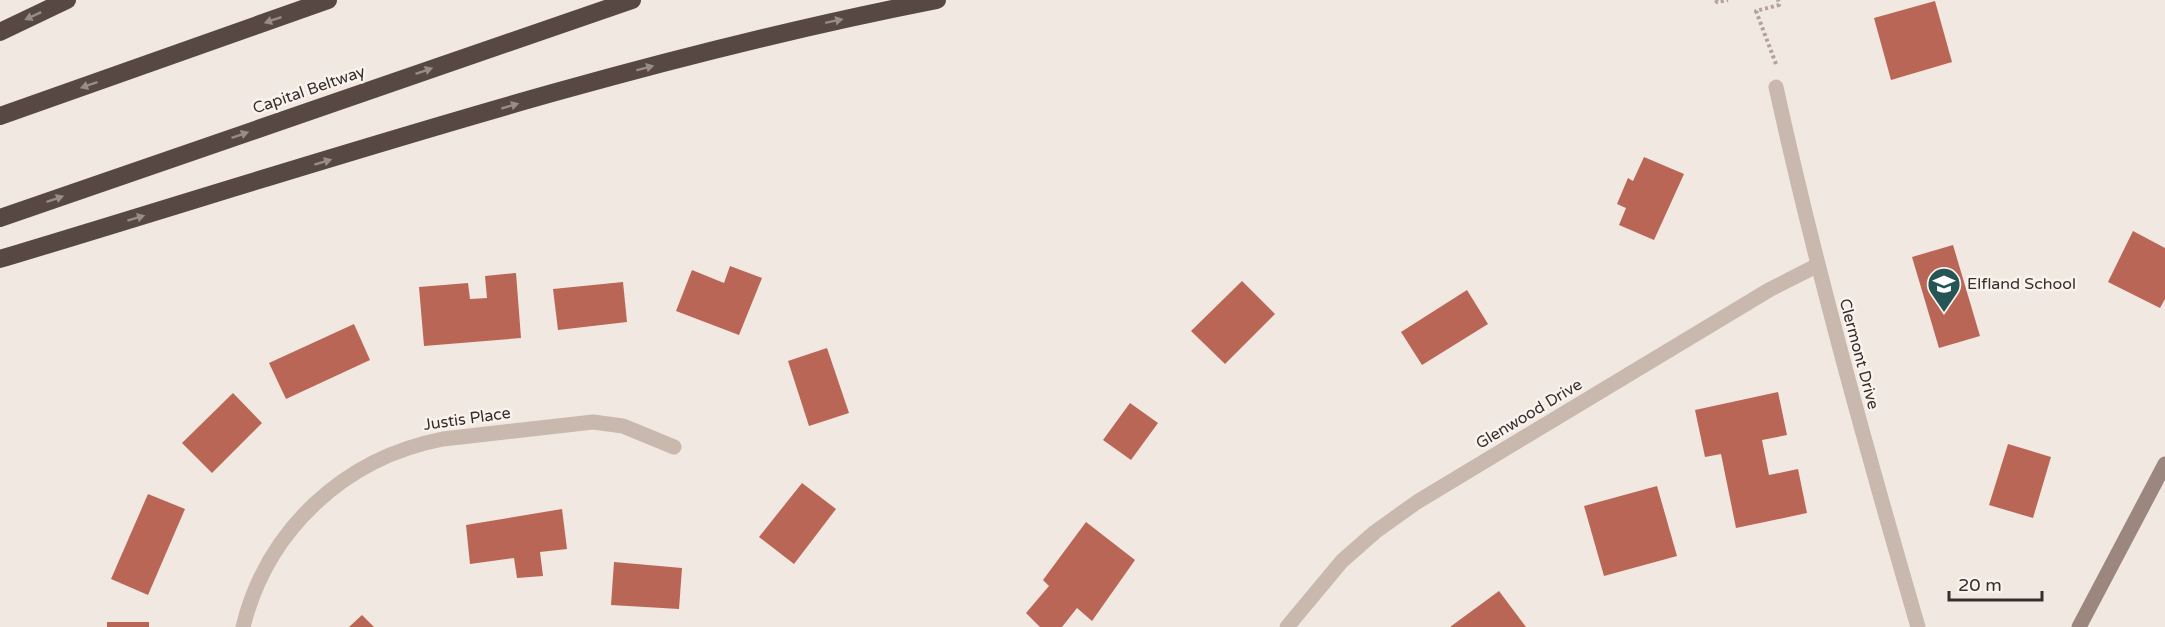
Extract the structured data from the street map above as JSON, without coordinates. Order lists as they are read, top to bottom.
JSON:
{
  "streets": {
    "highway": ["Capital Beltway"],
    "street": ["Clermont Drive", "Glenwood Drive", "Justis Place"]
  },
  "crossings": [
    ["Clermont Drive", "Glenwood Drive"]
  ],
  "places": {
    "school or university": ["Elfland School"]
  },
  "scale_bar": "20 m"
}
